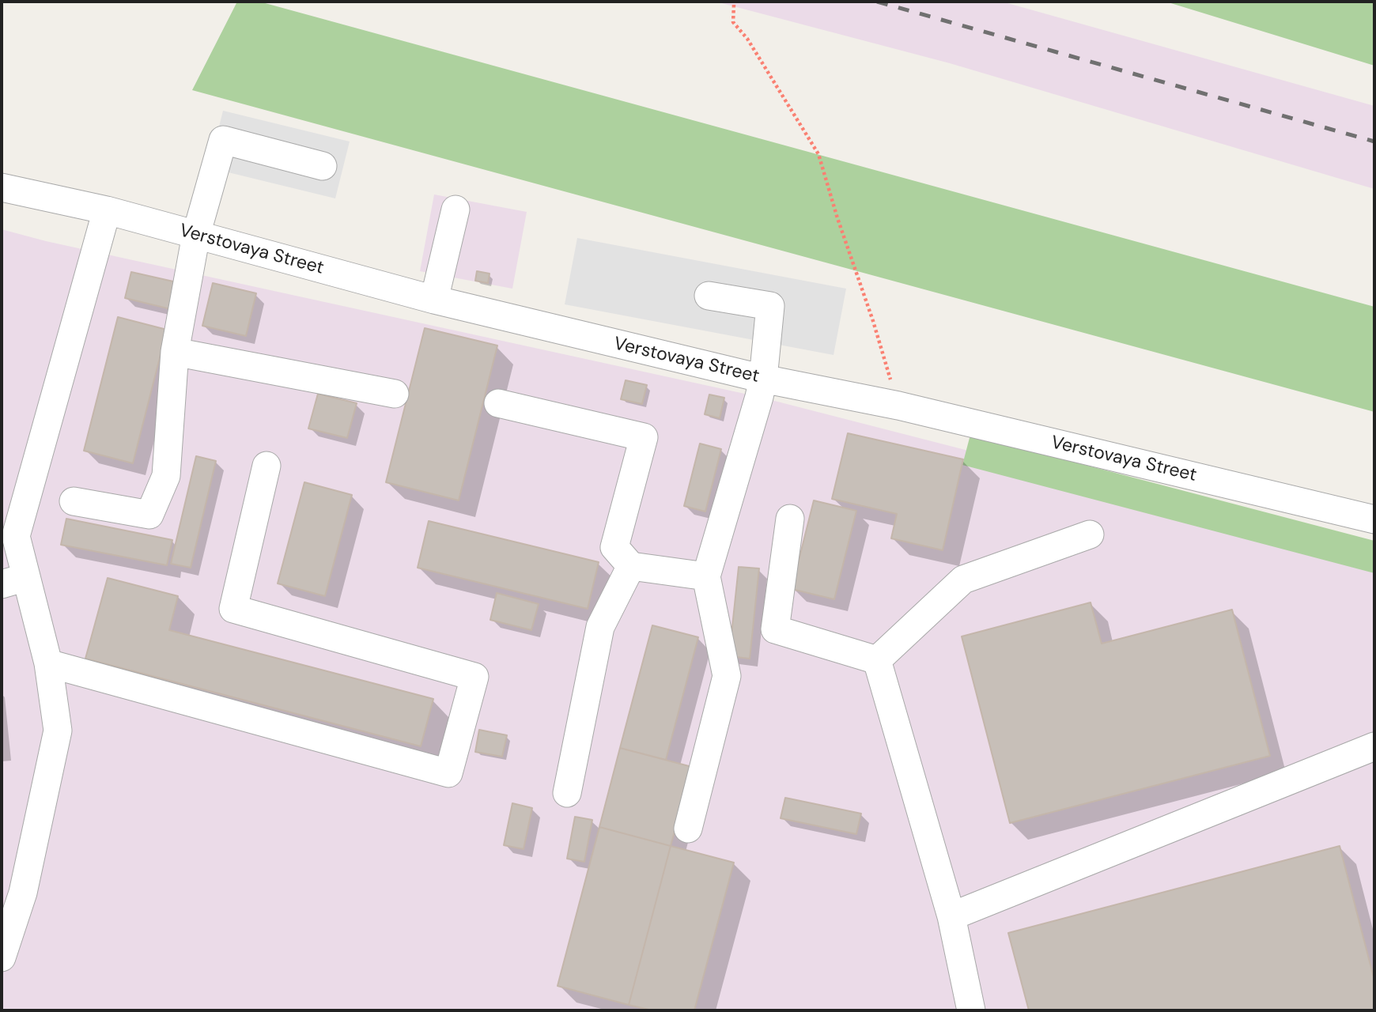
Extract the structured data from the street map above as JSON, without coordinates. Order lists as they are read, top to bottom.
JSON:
{
  "streets": {
    "street": ["Verstovaya Street"]
  }
}
